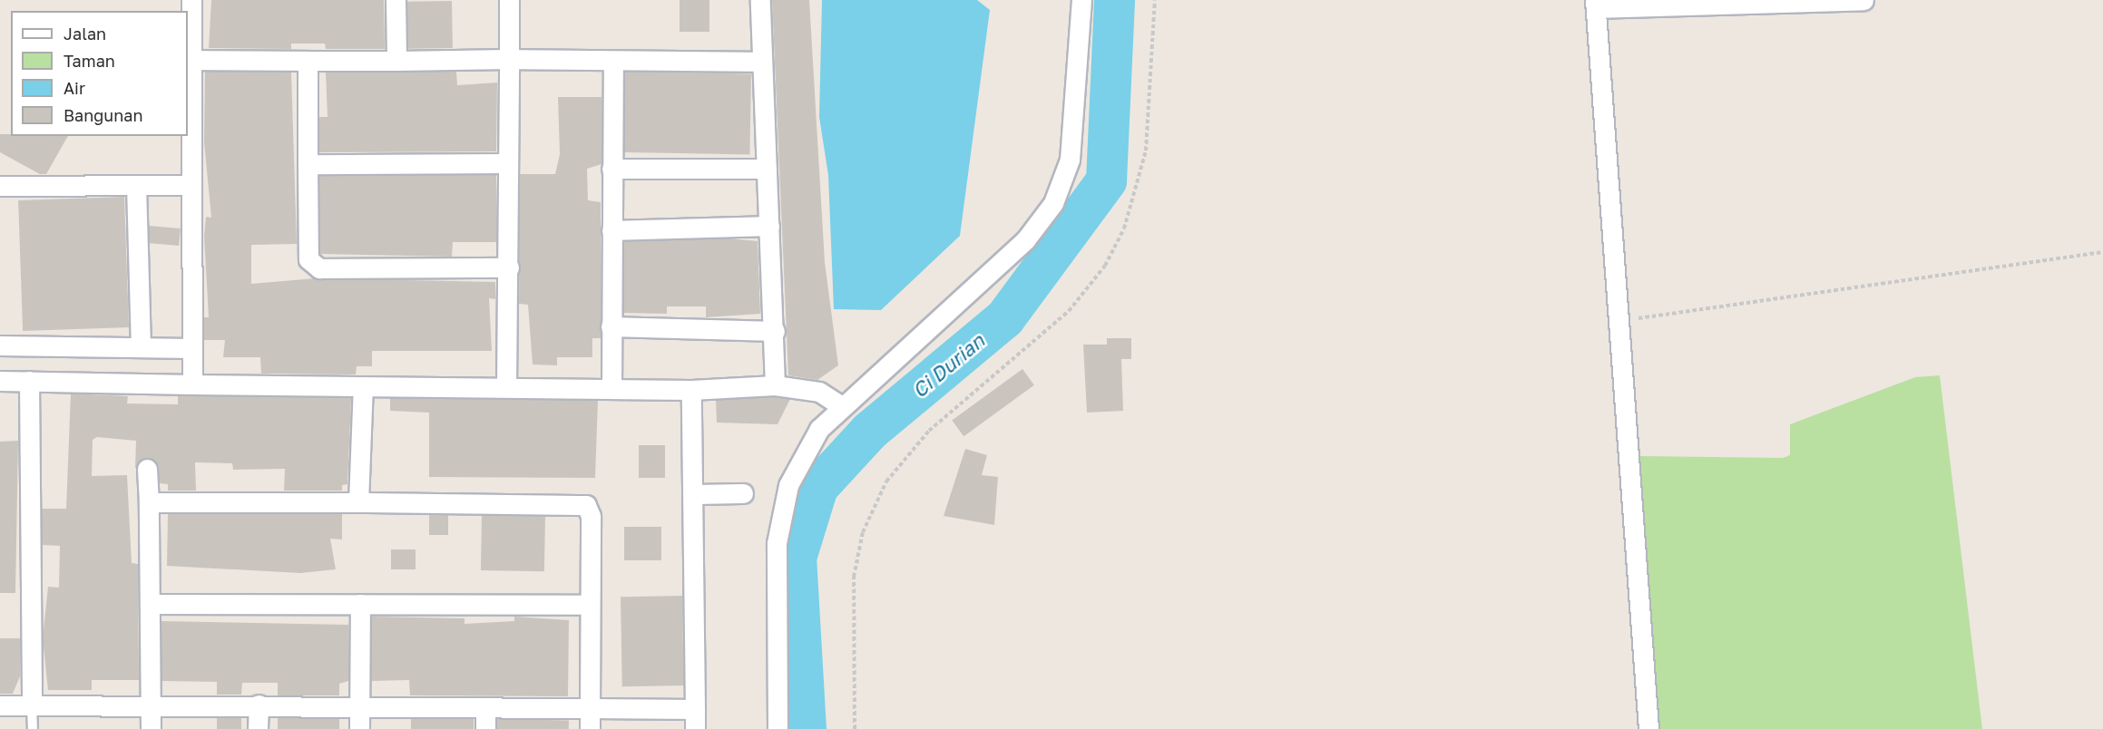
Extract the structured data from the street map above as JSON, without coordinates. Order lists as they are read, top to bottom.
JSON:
{
  "water": ["Ci Durian"],
  "legend": [
    "Jalan",
    "Taman",
    "Air",
    "Bangunan"
  ]
}
